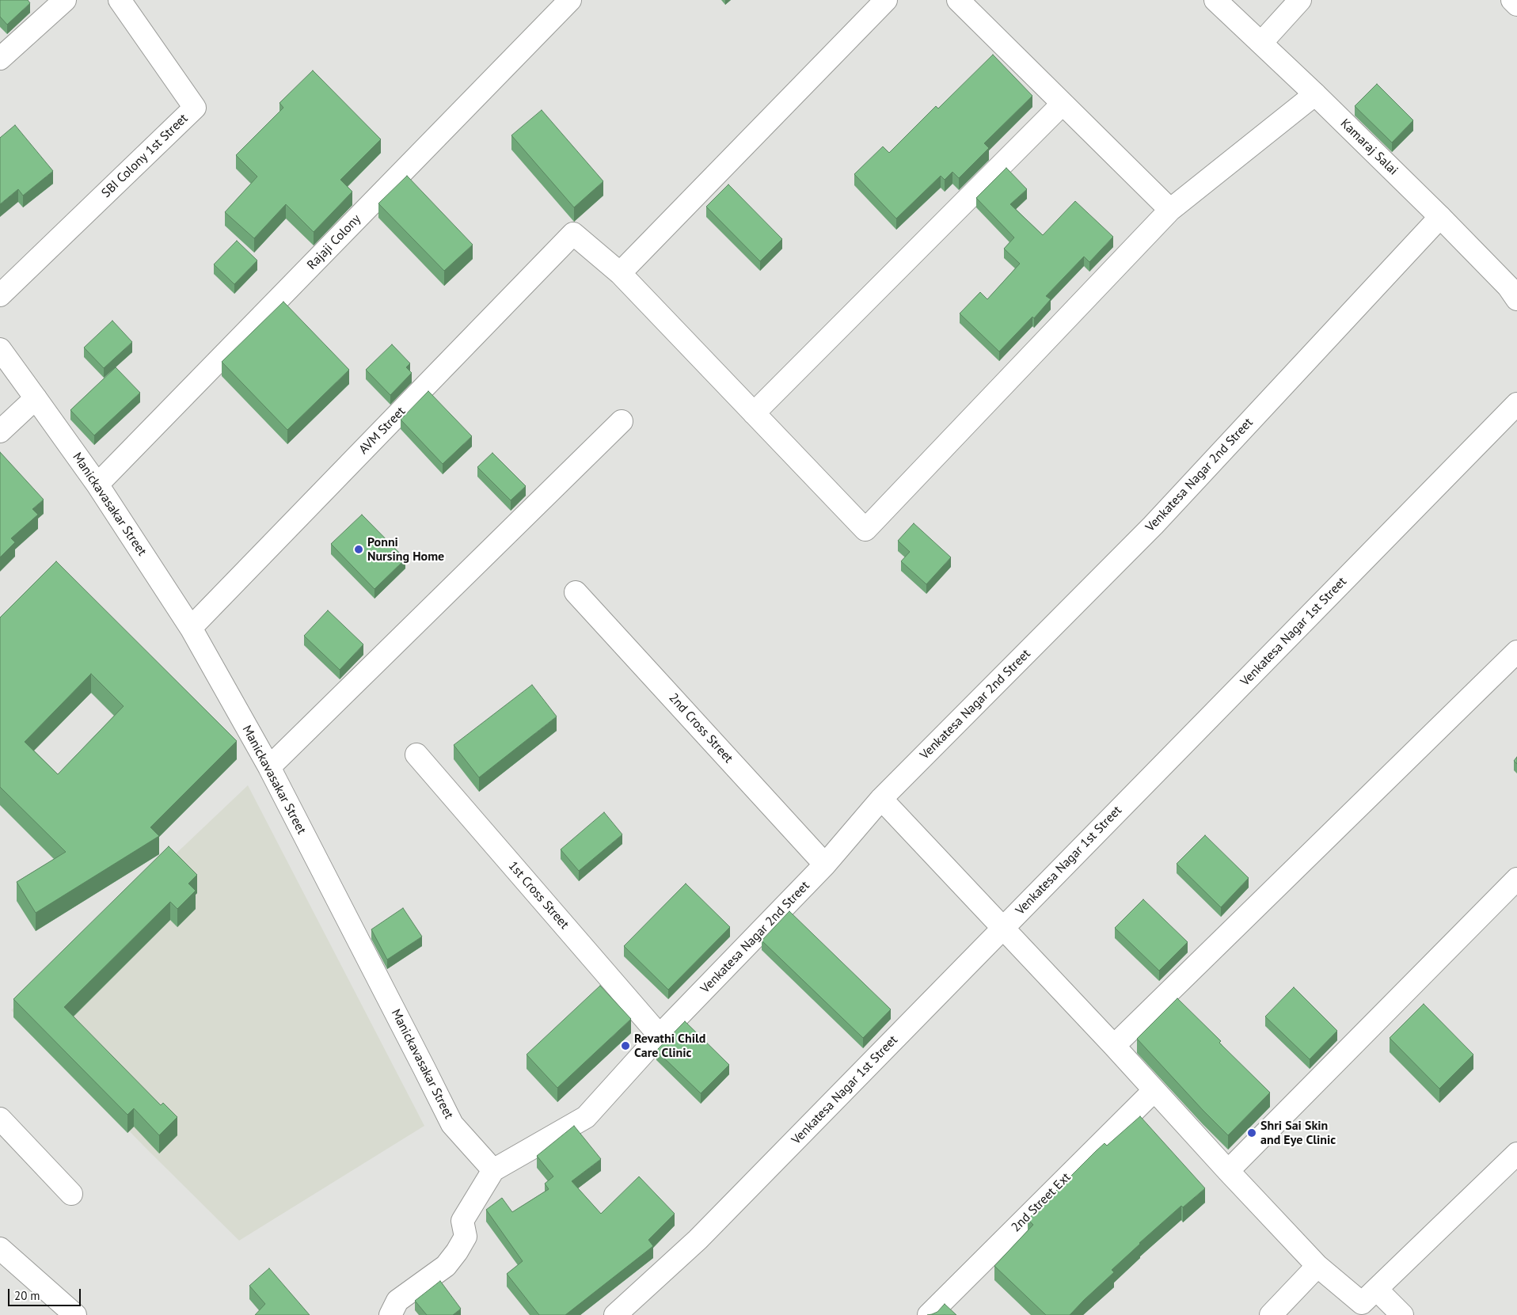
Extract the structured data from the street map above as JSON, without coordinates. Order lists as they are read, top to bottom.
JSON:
{
  "streets": {
    "street": [
      "Kamaraj Salai",
      "SBI Colony 1st Street",
      "Rajaji Colony",
      "AVM Street",
      "Venkatesa Nagar 2nd Street",
      "Manickavasakar Street",
      "Venkatesa Nagar 1st Street",
      "2nd Cross Street",
      "1st Cross Street",
      "2nd Street Ext"
    ]
  },
  "crossings": [
    ["Kamaraj Salai", "Venkatesa Nagar 2nd Street"],
    ["Rajaji Colony", "Manickavasakar Street"],
    ["AVM Street", "Manickavasakar Street"],
    ["Venkatesa Nagar 2nd Street", "Manickavasakar Street"],
    ["Venkatesa Nagar 2nd Street", "2nd Cross Street"],
    ["Venkatesa Nagar 2nd Street", "1st Cross Street"]
  ],
  "places": ["Ponni Nursing Home", "Revathi Child Care Clinic", "Shri Sai Skin and Eye Clinic"],
  "scale_bar": "20 m"
}
